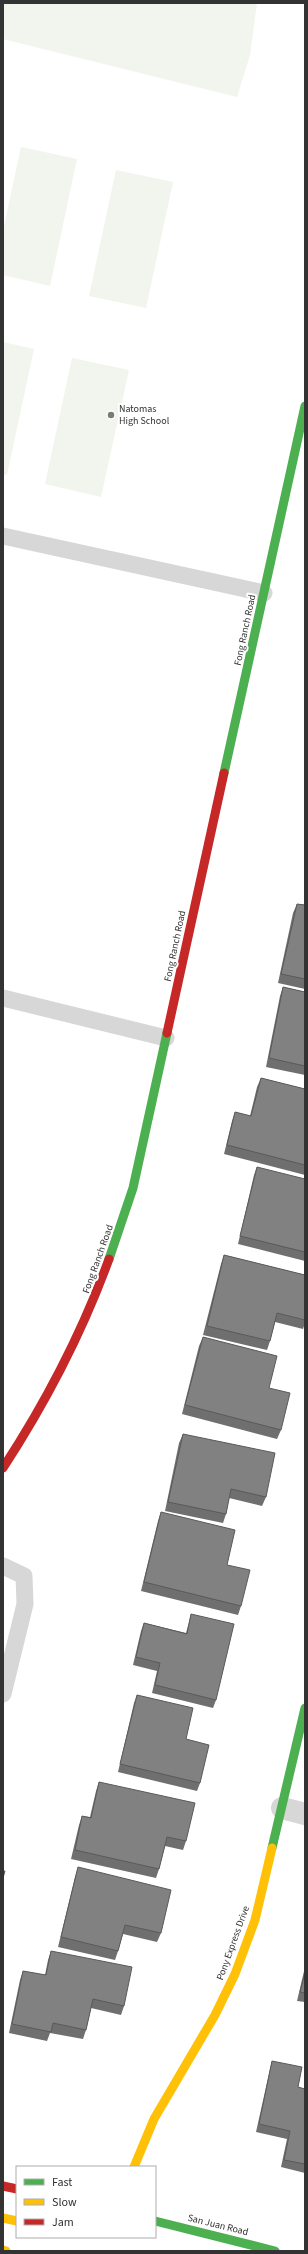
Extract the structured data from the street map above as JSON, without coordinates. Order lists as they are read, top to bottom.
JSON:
{
  "streets": {
    "street": ["Fong Ranch Road", "Pony Express Drive", "San Juan Road"]
  },
  "places": ["Natomas High School"],
  "legend": ["Fast", "Slow", "Jam"]
}
